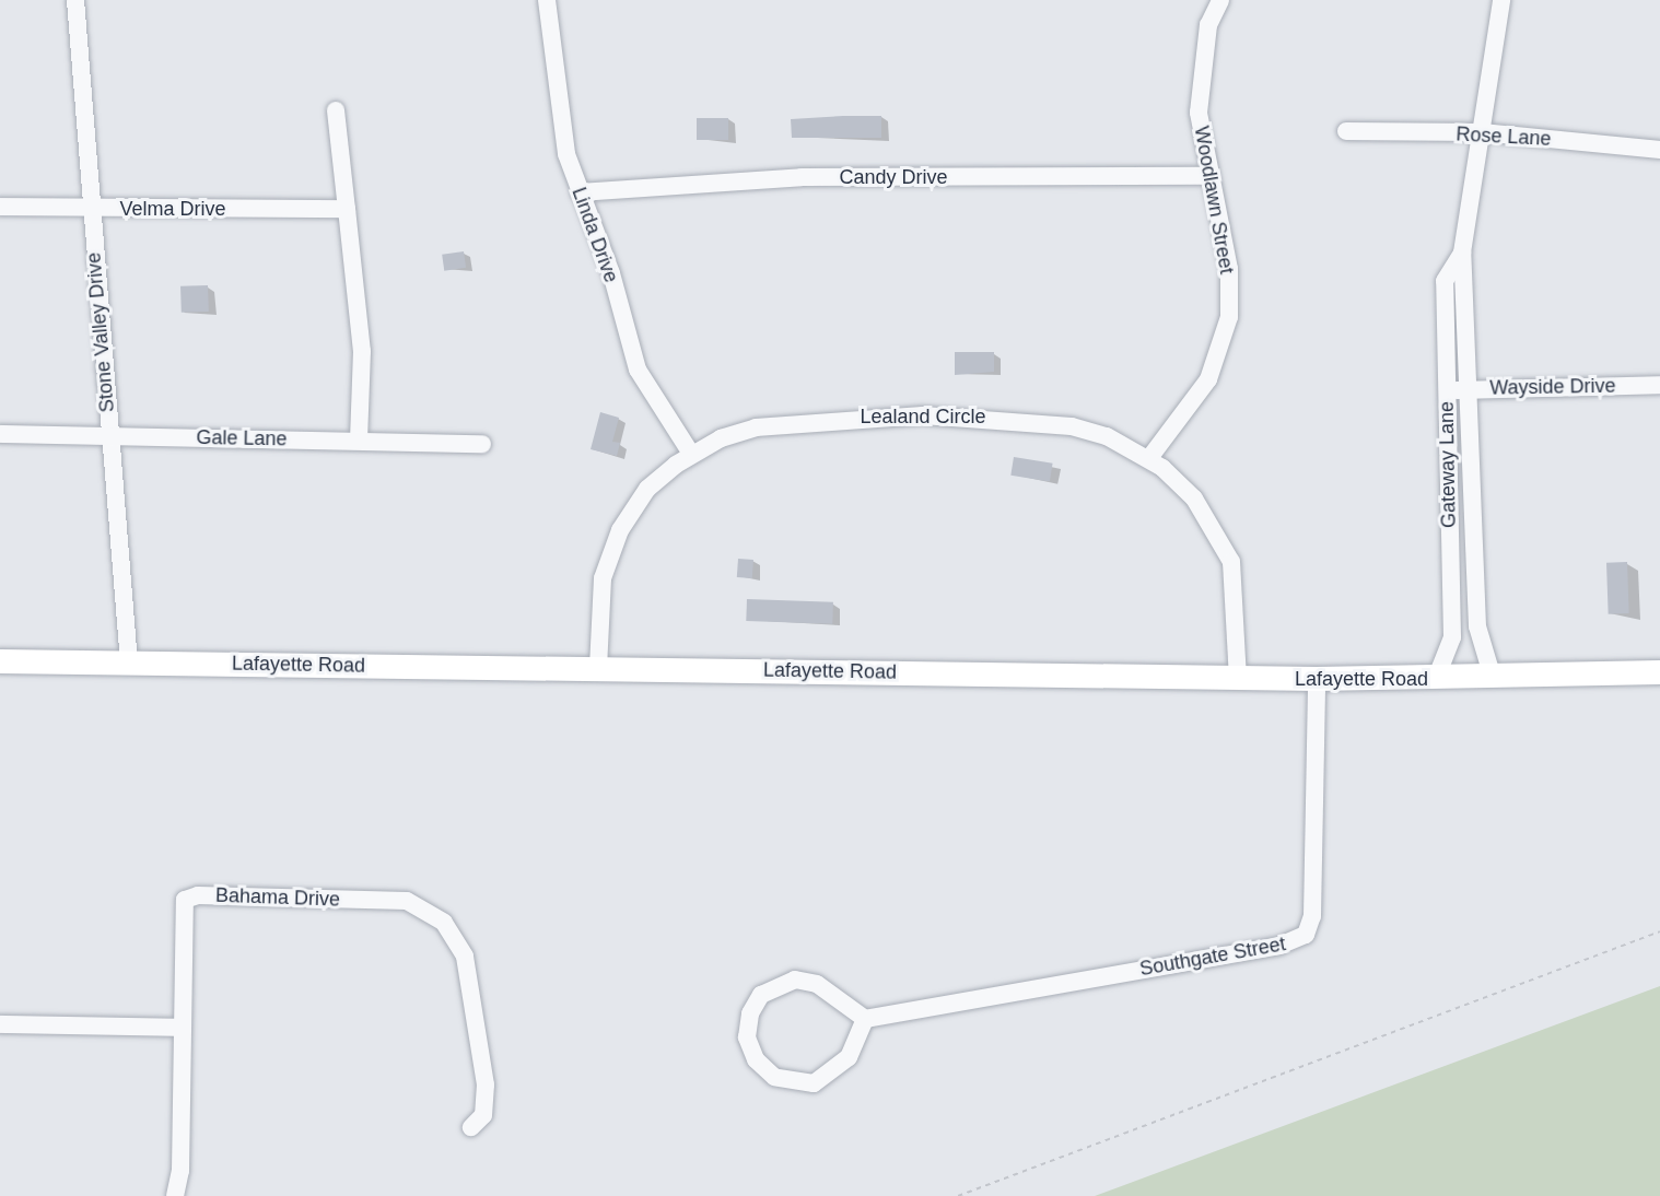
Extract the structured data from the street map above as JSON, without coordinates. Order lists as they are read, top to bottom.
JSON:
{
  "streets": {
    "main road": ["Lafayette Road"],
    "street": [
      "Rose Lane",
      "Candy Drive",
      "Woodlawn Street",
      "Velma Drive",
      "Linda Drive",
      "Stone Valley Drive",
      "Wayside Drive",
      "Lealand Circle",
      "Gale Lane",
      "Gateway Lane",
      "Bahama Drive",
      "Southgate Street"
    ]
  },
  "crossings": [
    ["Rose Lane", "Gateway Lane"],
    ["Candy Drive", "Woodlawn Street"],
    ["Candy Drive", "Linda Drive"],
    ["Woodlawn Street", "Lealand Circle"],
    ["Velma Drive", "Stone Valley Drive"],
    ["Linda Drive", "Lealand Circle"],
    ["Stone Valley Drive", "Gale Lane"],
    ["Stone Valley Drive", "Lafayette Road"],
    ["Wayside Drive", "Gateway Lane"],
    ["Lealand Circle", "Lafayette Road"],
    ["Gateway Lane", "Lafayette Road"],
    ["Lafayette Road", "Southgate Street"]
  ]
}
